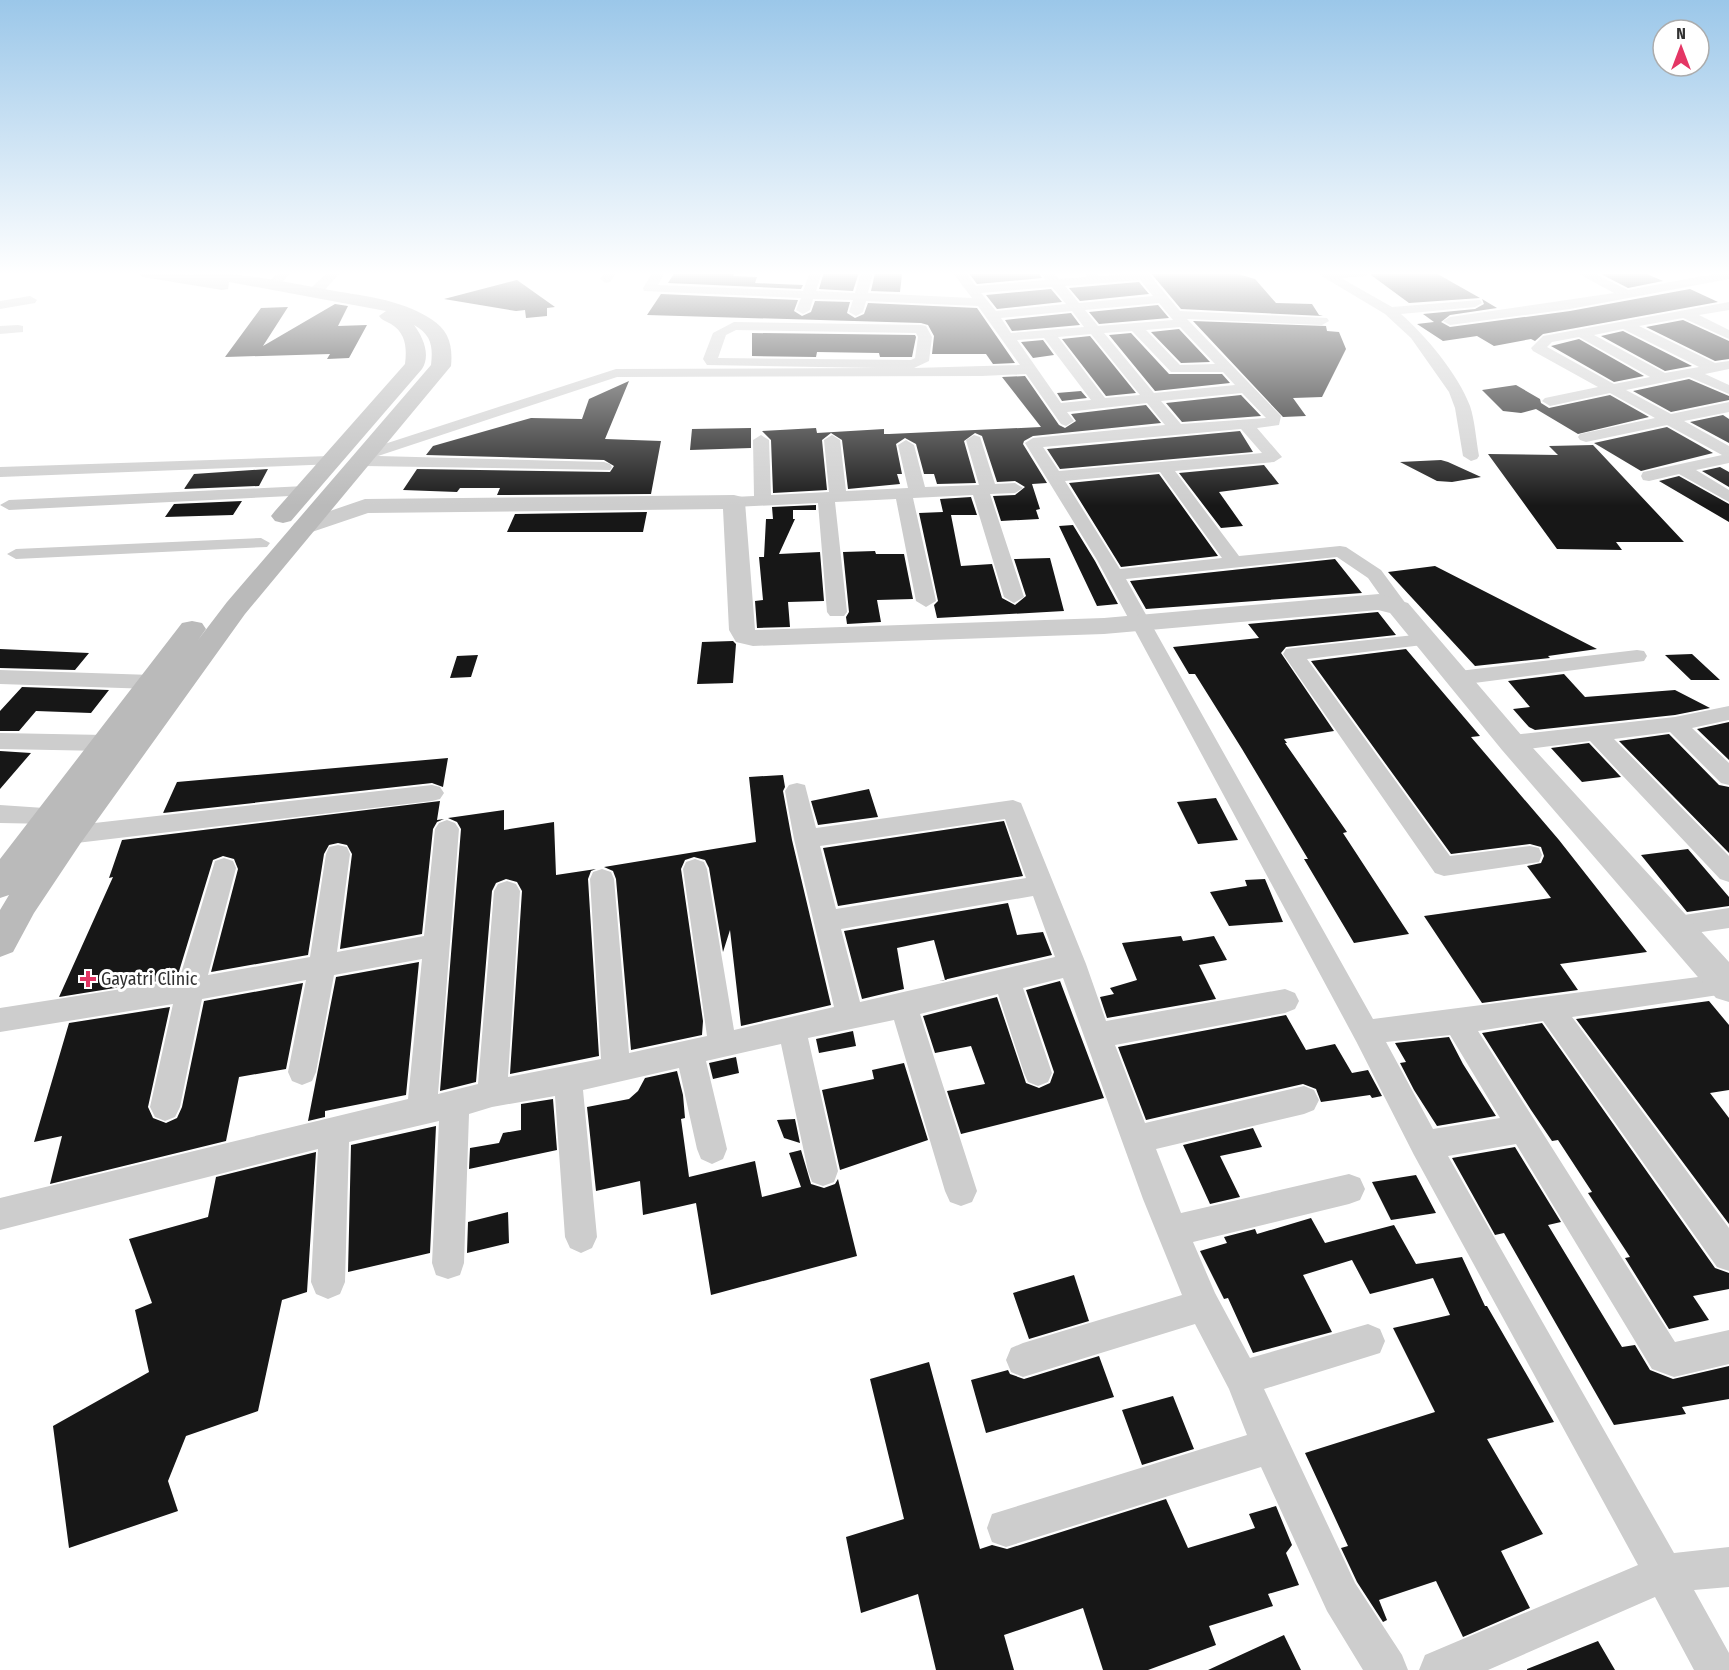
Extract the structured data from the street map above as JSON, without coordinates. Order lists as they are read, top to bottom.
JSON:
{
  "places": {
    "health": ["Gayatri Clinic"]
  },
  "north": "top"
}
